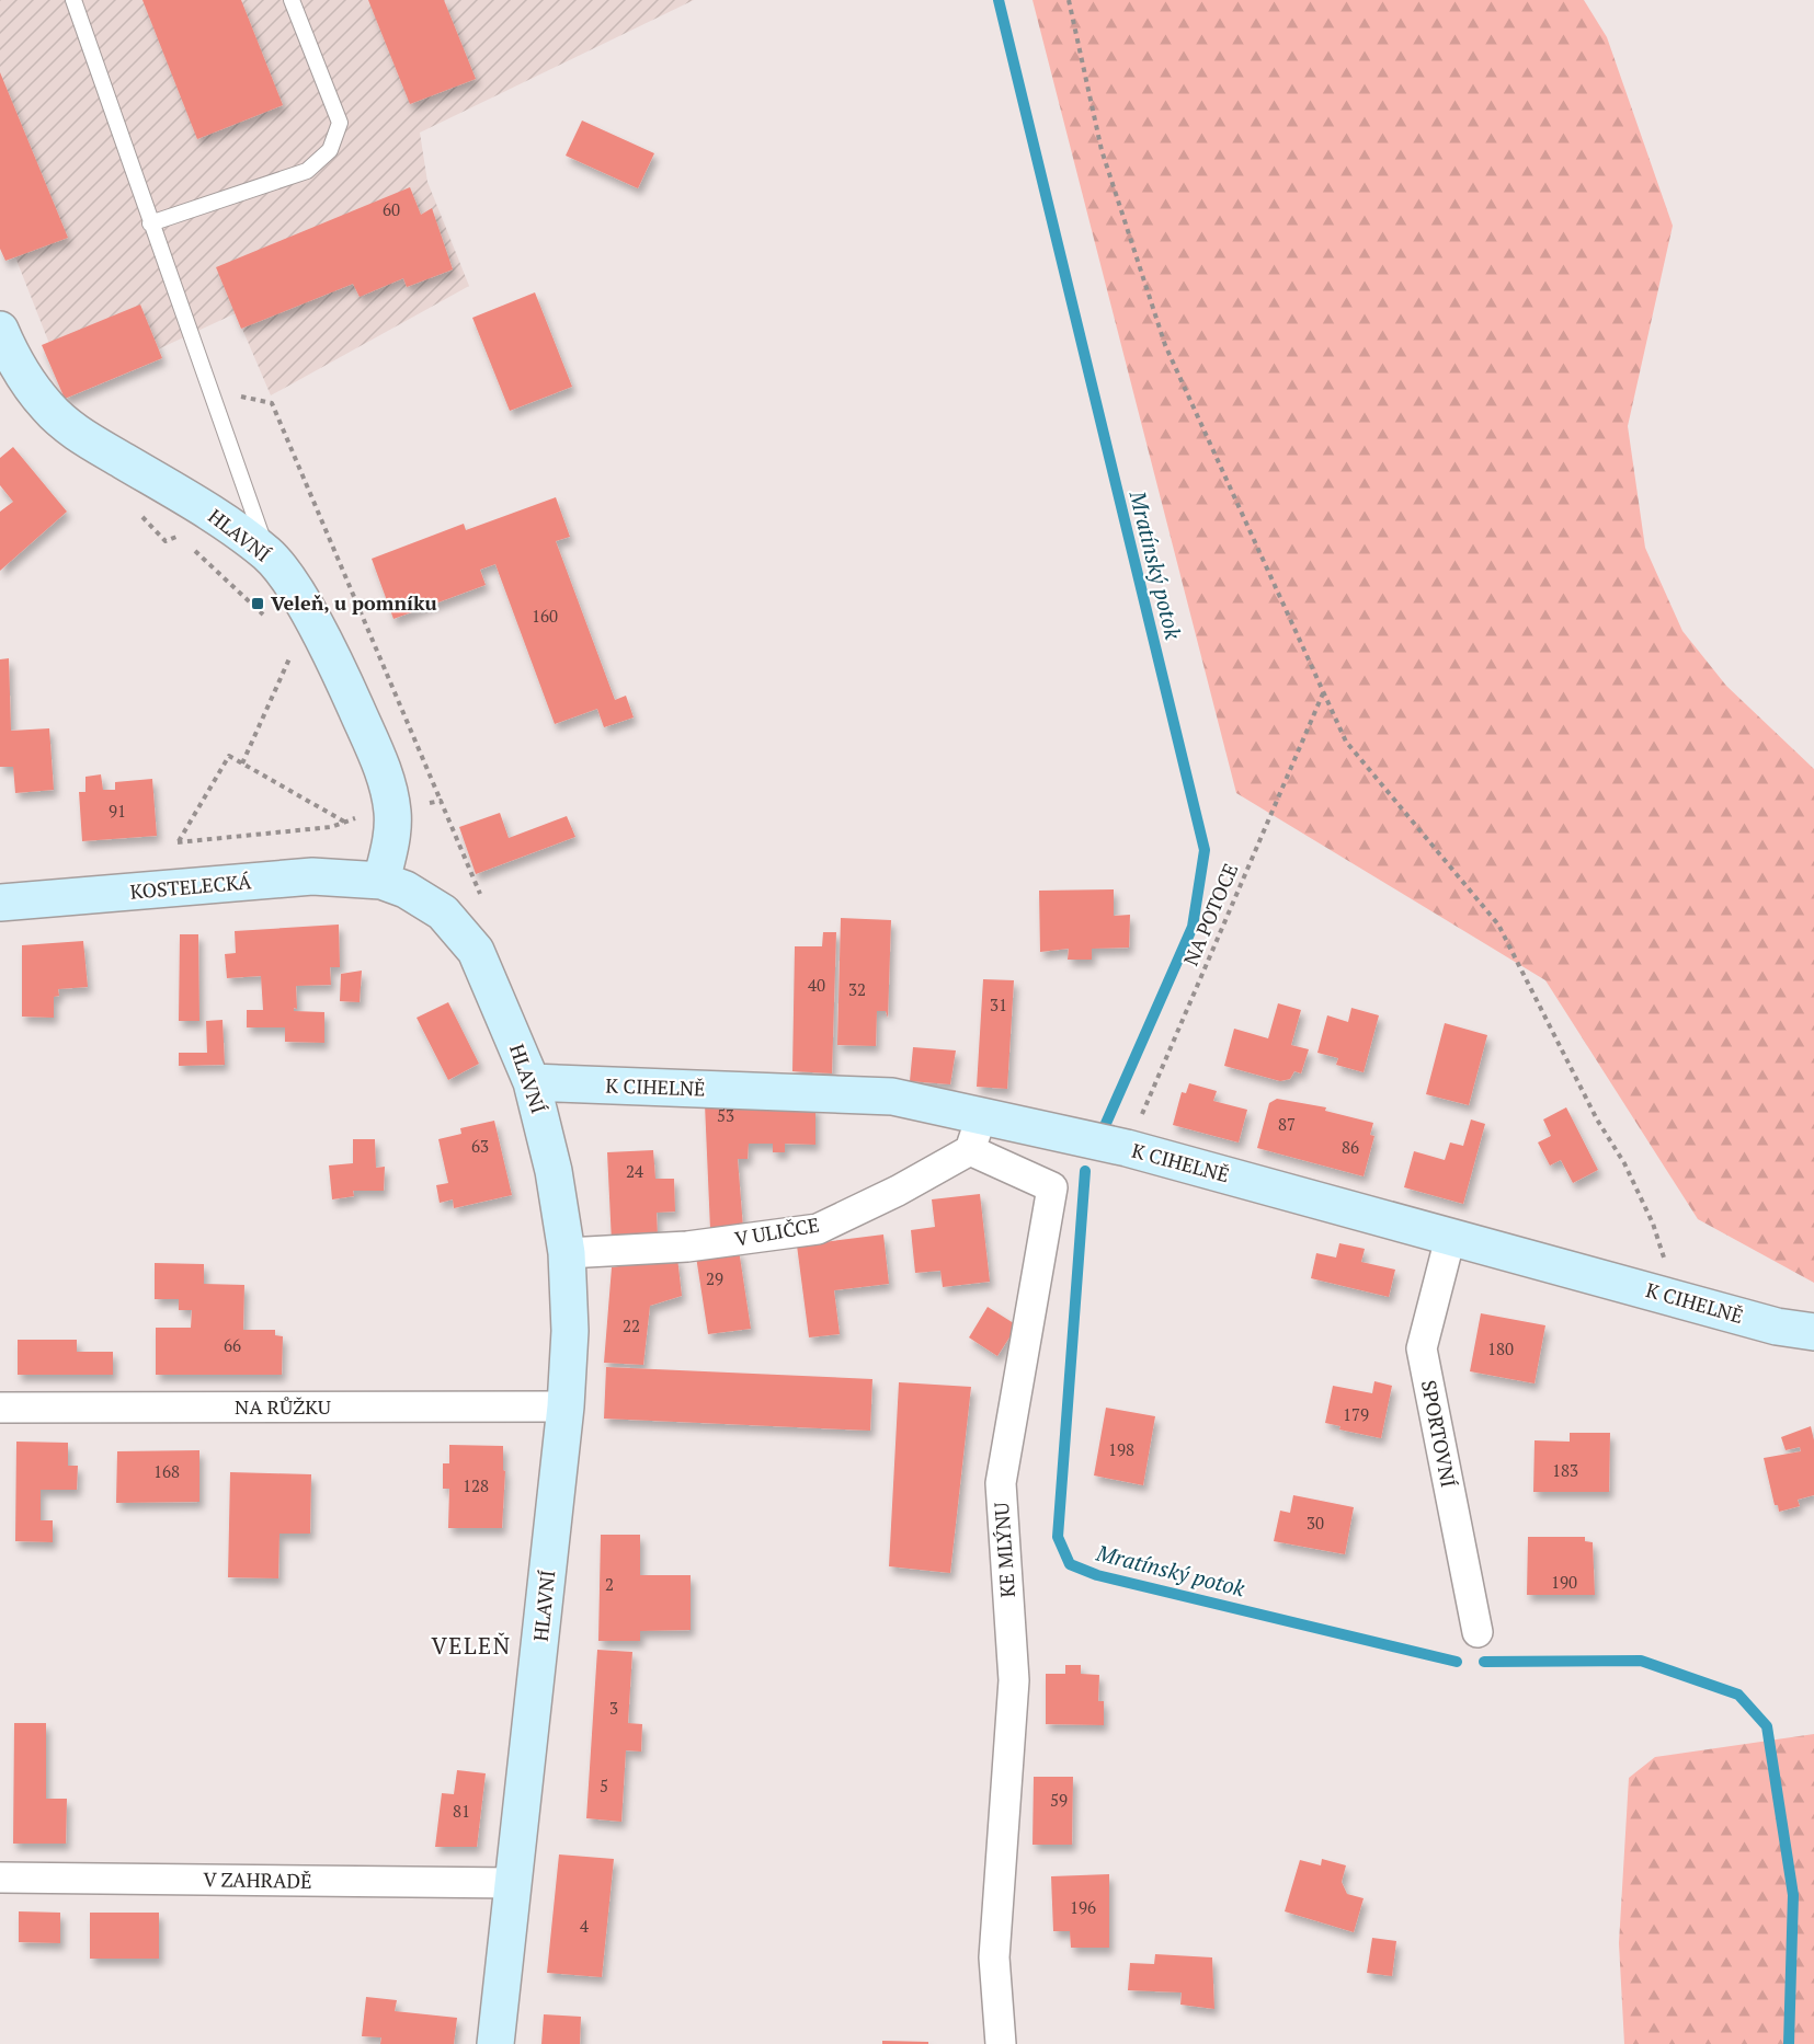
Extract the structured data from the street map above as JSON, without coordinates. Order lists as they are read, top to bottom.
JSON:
{
  "streets": {
    "street": [
      "HLAVNÍ",
      "KOSTELECKÁ",
      "K CIHELNĚ",
      "V ULIČCE",
      "NA RŮŽKU",
      "SPORTOVNÍ",
      "KE MLÝNU",
      "V ZAHRADĚ"
    ],
    "path": ["NA POTOCE"]
  },
  "crossings": [
    ["HLAVNÍ", "KOSTELECKÁ"],
    ["HLAVNÍ", "K CIHELNĚ"],
    ["HLAVNÍ", "V ULIČCE"],
    ["HLAVNÍ", "NA RŮŽKU"],
    ["HLAVNÍ", "V ZAHRADĚ"],
    ["NA POTOCE", "K CIHELNĚ"],
    ["K CIHELNĚ", "SPORTOVNÍ"],
    ["V ULIČCE", "KE MLÝNU"]
  ],
  "districts": ["VELEŇ"],
  "water": ["Mratínský potok"],
  "places": {
    "transit": ["Veleň, u pomníku"]
  },
  "house_numbers": [
    "60",
    "160",
    "91",
    "40",
    "32",
    "31",
    "53",
    "87",
    "63",
    "86",
    "24",
    "29",
    "22",
    "66",
    "180",
    "179",
    "198",
    "183",
    "168",
    "128",
    "30",
    "190",
    "2",
    "3",
    "5",
    "59",
    "81",
    "196",
    "4"
  ]
}
